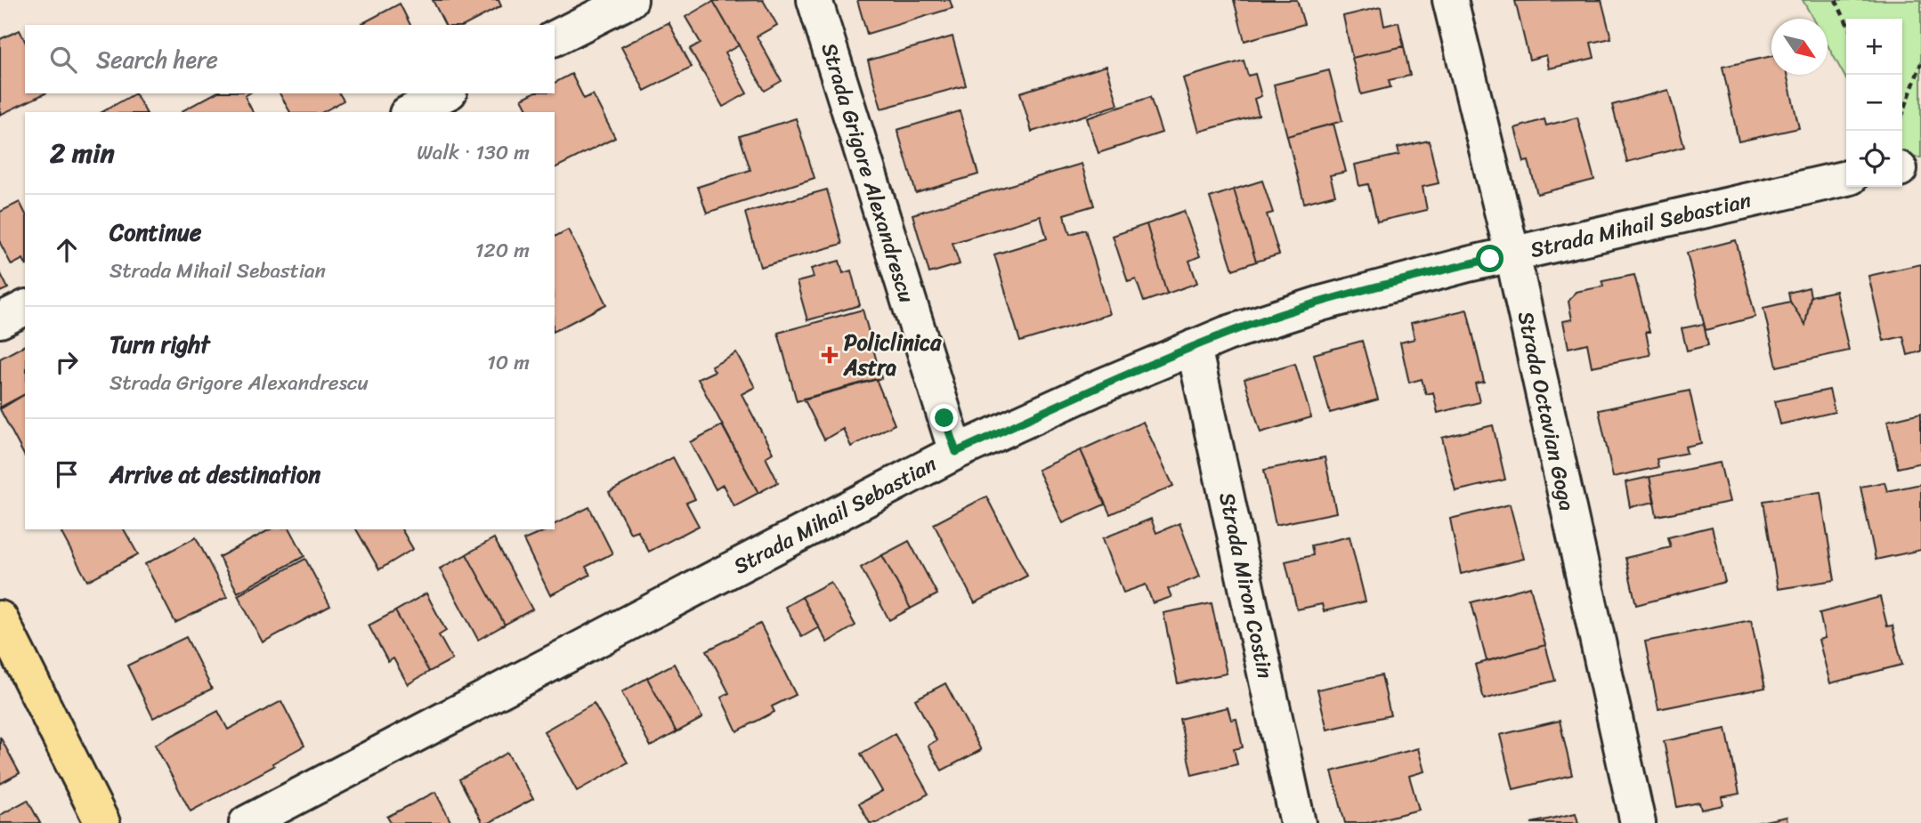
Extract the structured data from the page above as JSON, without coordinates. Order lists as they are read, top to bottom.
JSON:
{
  "streets": {
    "street": [
      "Strada Grigore Alexandrescu",
      "Strada Mihail Sebastian",
      "Strada Octavian Goga",
      "Strada Miron Costin"
    ]
  },
  "crossings": [
    ["Strada Grigore Alexandrescu", "Strada Mihail Sebastian"],
    ["Strada Mihail Sebastian", "Strada Octavian Goga"],
    ["Strada Mihail Sebastian", "Strada Miron Costin"]
  ],
  "places": {
    "health": ["Policlinica Astra"]
  },
  "north": "bottom right",
  "page": {
    "map_buttons": ["+", "−"],
    "search": "Search here",
    "heading": ["2 min", "Walk · 130 m"],
    "list": [
      ["Continue", "Strada Mihail Sebastian", "120 m"],
      ["Turn right", "Strada Grigore Alexandrescu", "10 m"],
      "Arrive at destination"
    ]
  }
}
